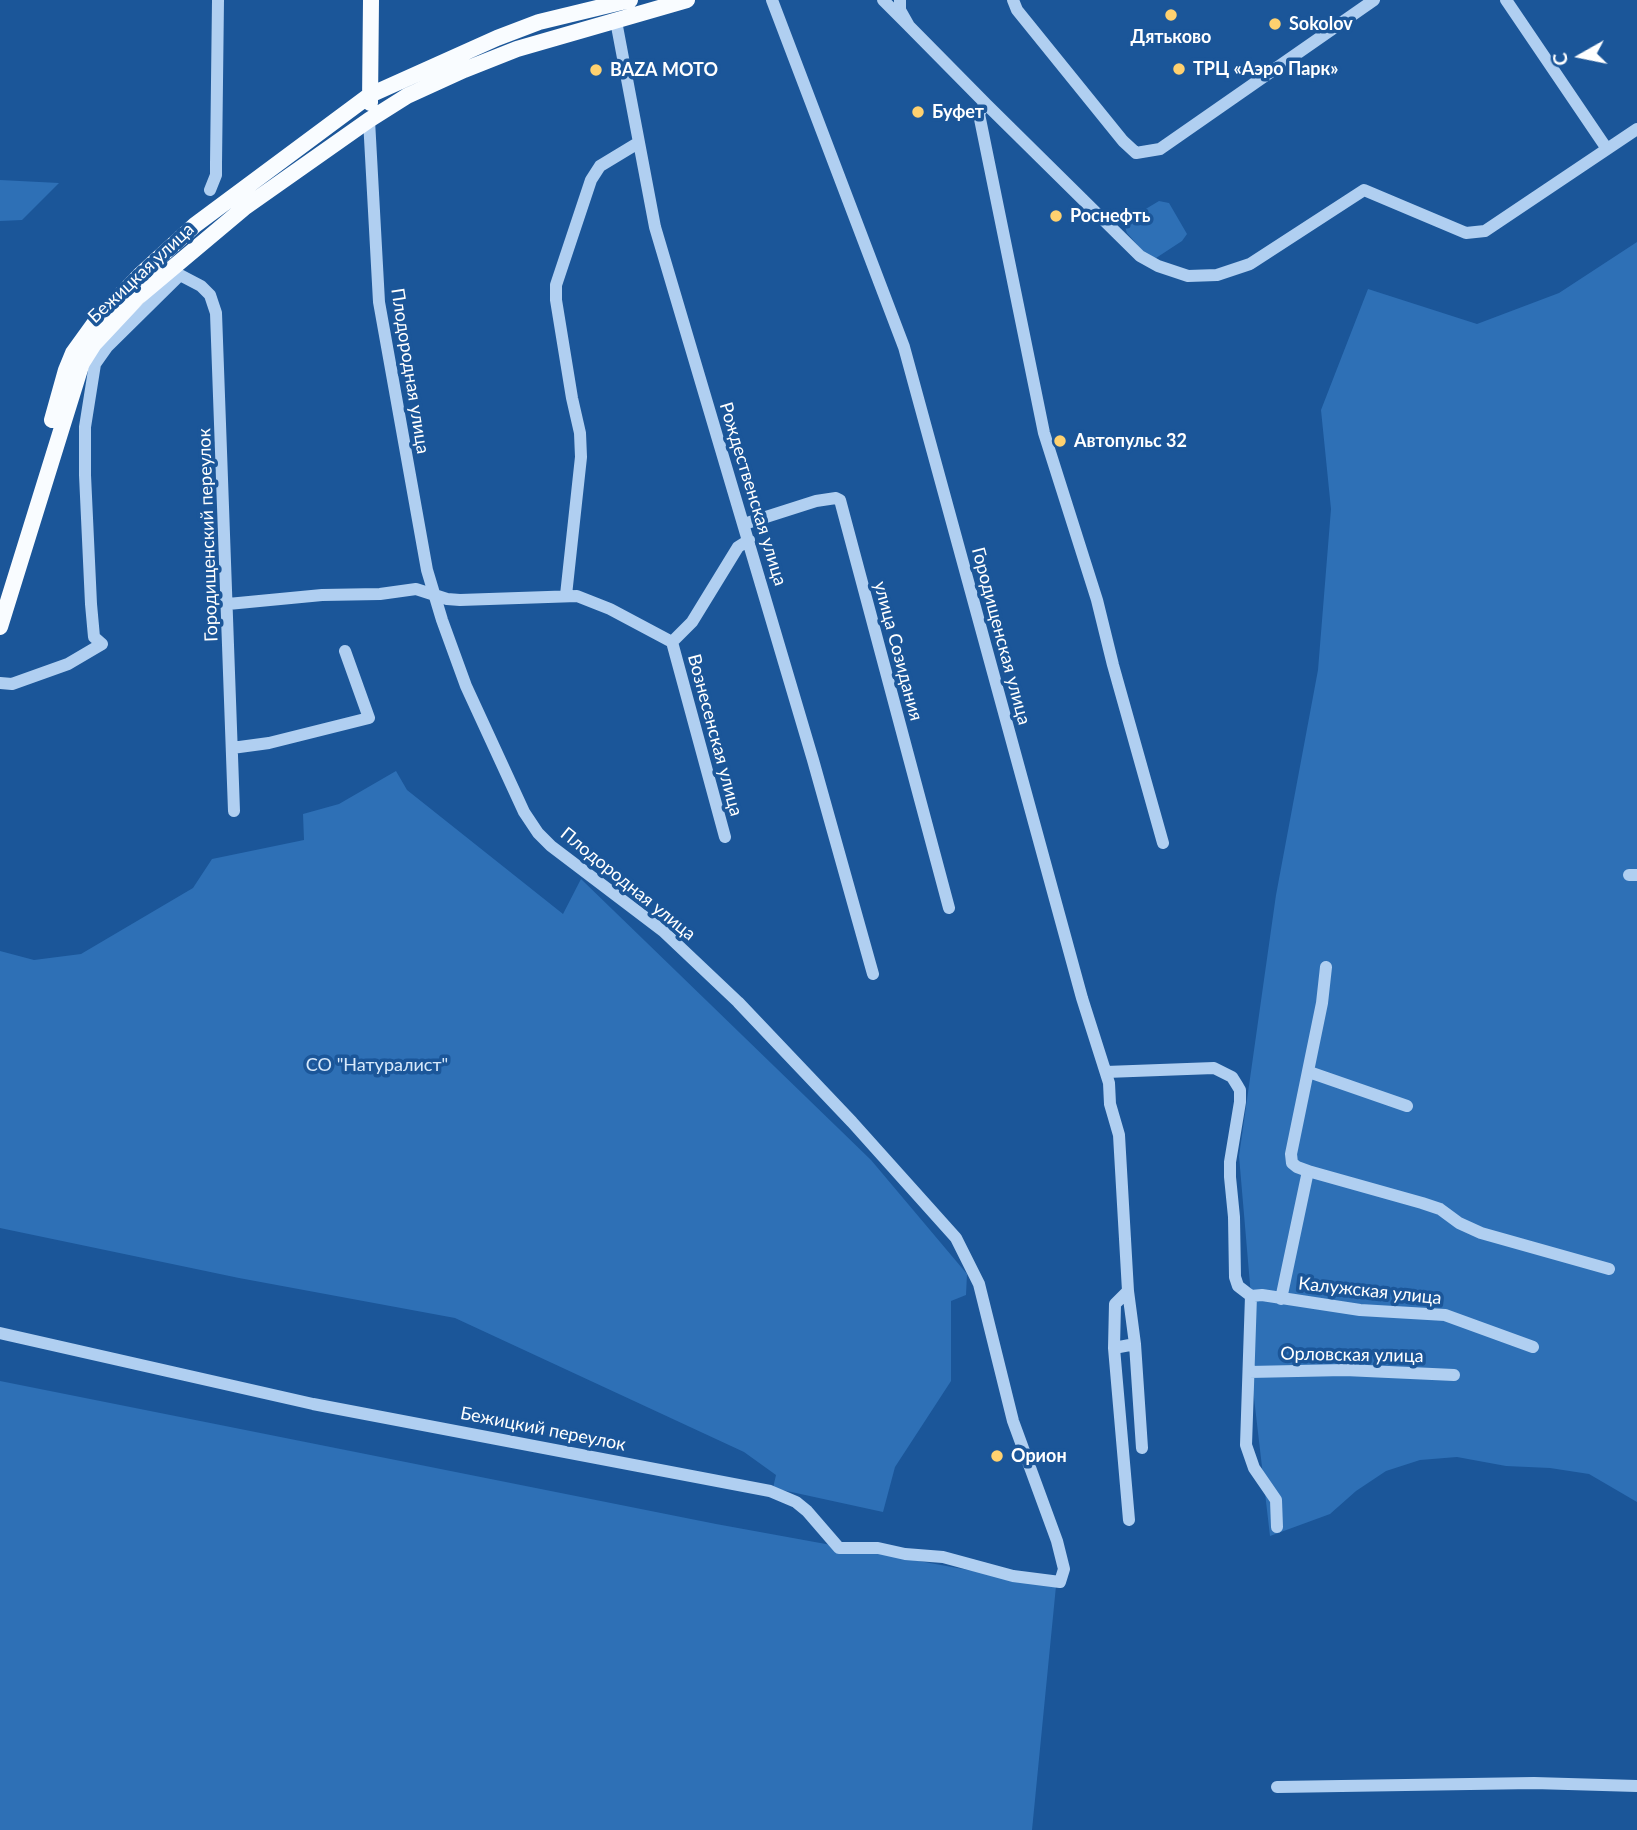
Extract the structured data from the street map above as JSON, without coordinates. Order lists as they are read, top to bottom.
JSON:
{
  "streets": {
    "main road": ["Бежицкая улица"],
    "street": [
      "Плодородная улица",
      "Рождественская улица",
      "Городищенский переулок",
      "Городищенская улица",
      "улица Созидания",
      "Вознесенская улица",
      "Калужская улица",
      "Орловская улица",
      "Бежицкий переулок"
    ]
  },
  "crossings": [
    ["Бежицкая улица", "Плодородная улица"],
    ["Бежицкая улица", "Рождественская улица"],
    ["Плодородная улица", "Бежицкий переулок"],
    ["Рождественская улица", "улица Созидания"]
  ],
  "parks": ["СО \"Натуралист\""],
  "places": [
    "Дятьково",
    "Sokolov",
    "ТРЦ «Аэро Парк»",
    "BAZA MOTO",
    "Буфет",
    "Роснефть",
    "Автопульс 32",
    "Орион"
  ],
  "north": "left"
}
